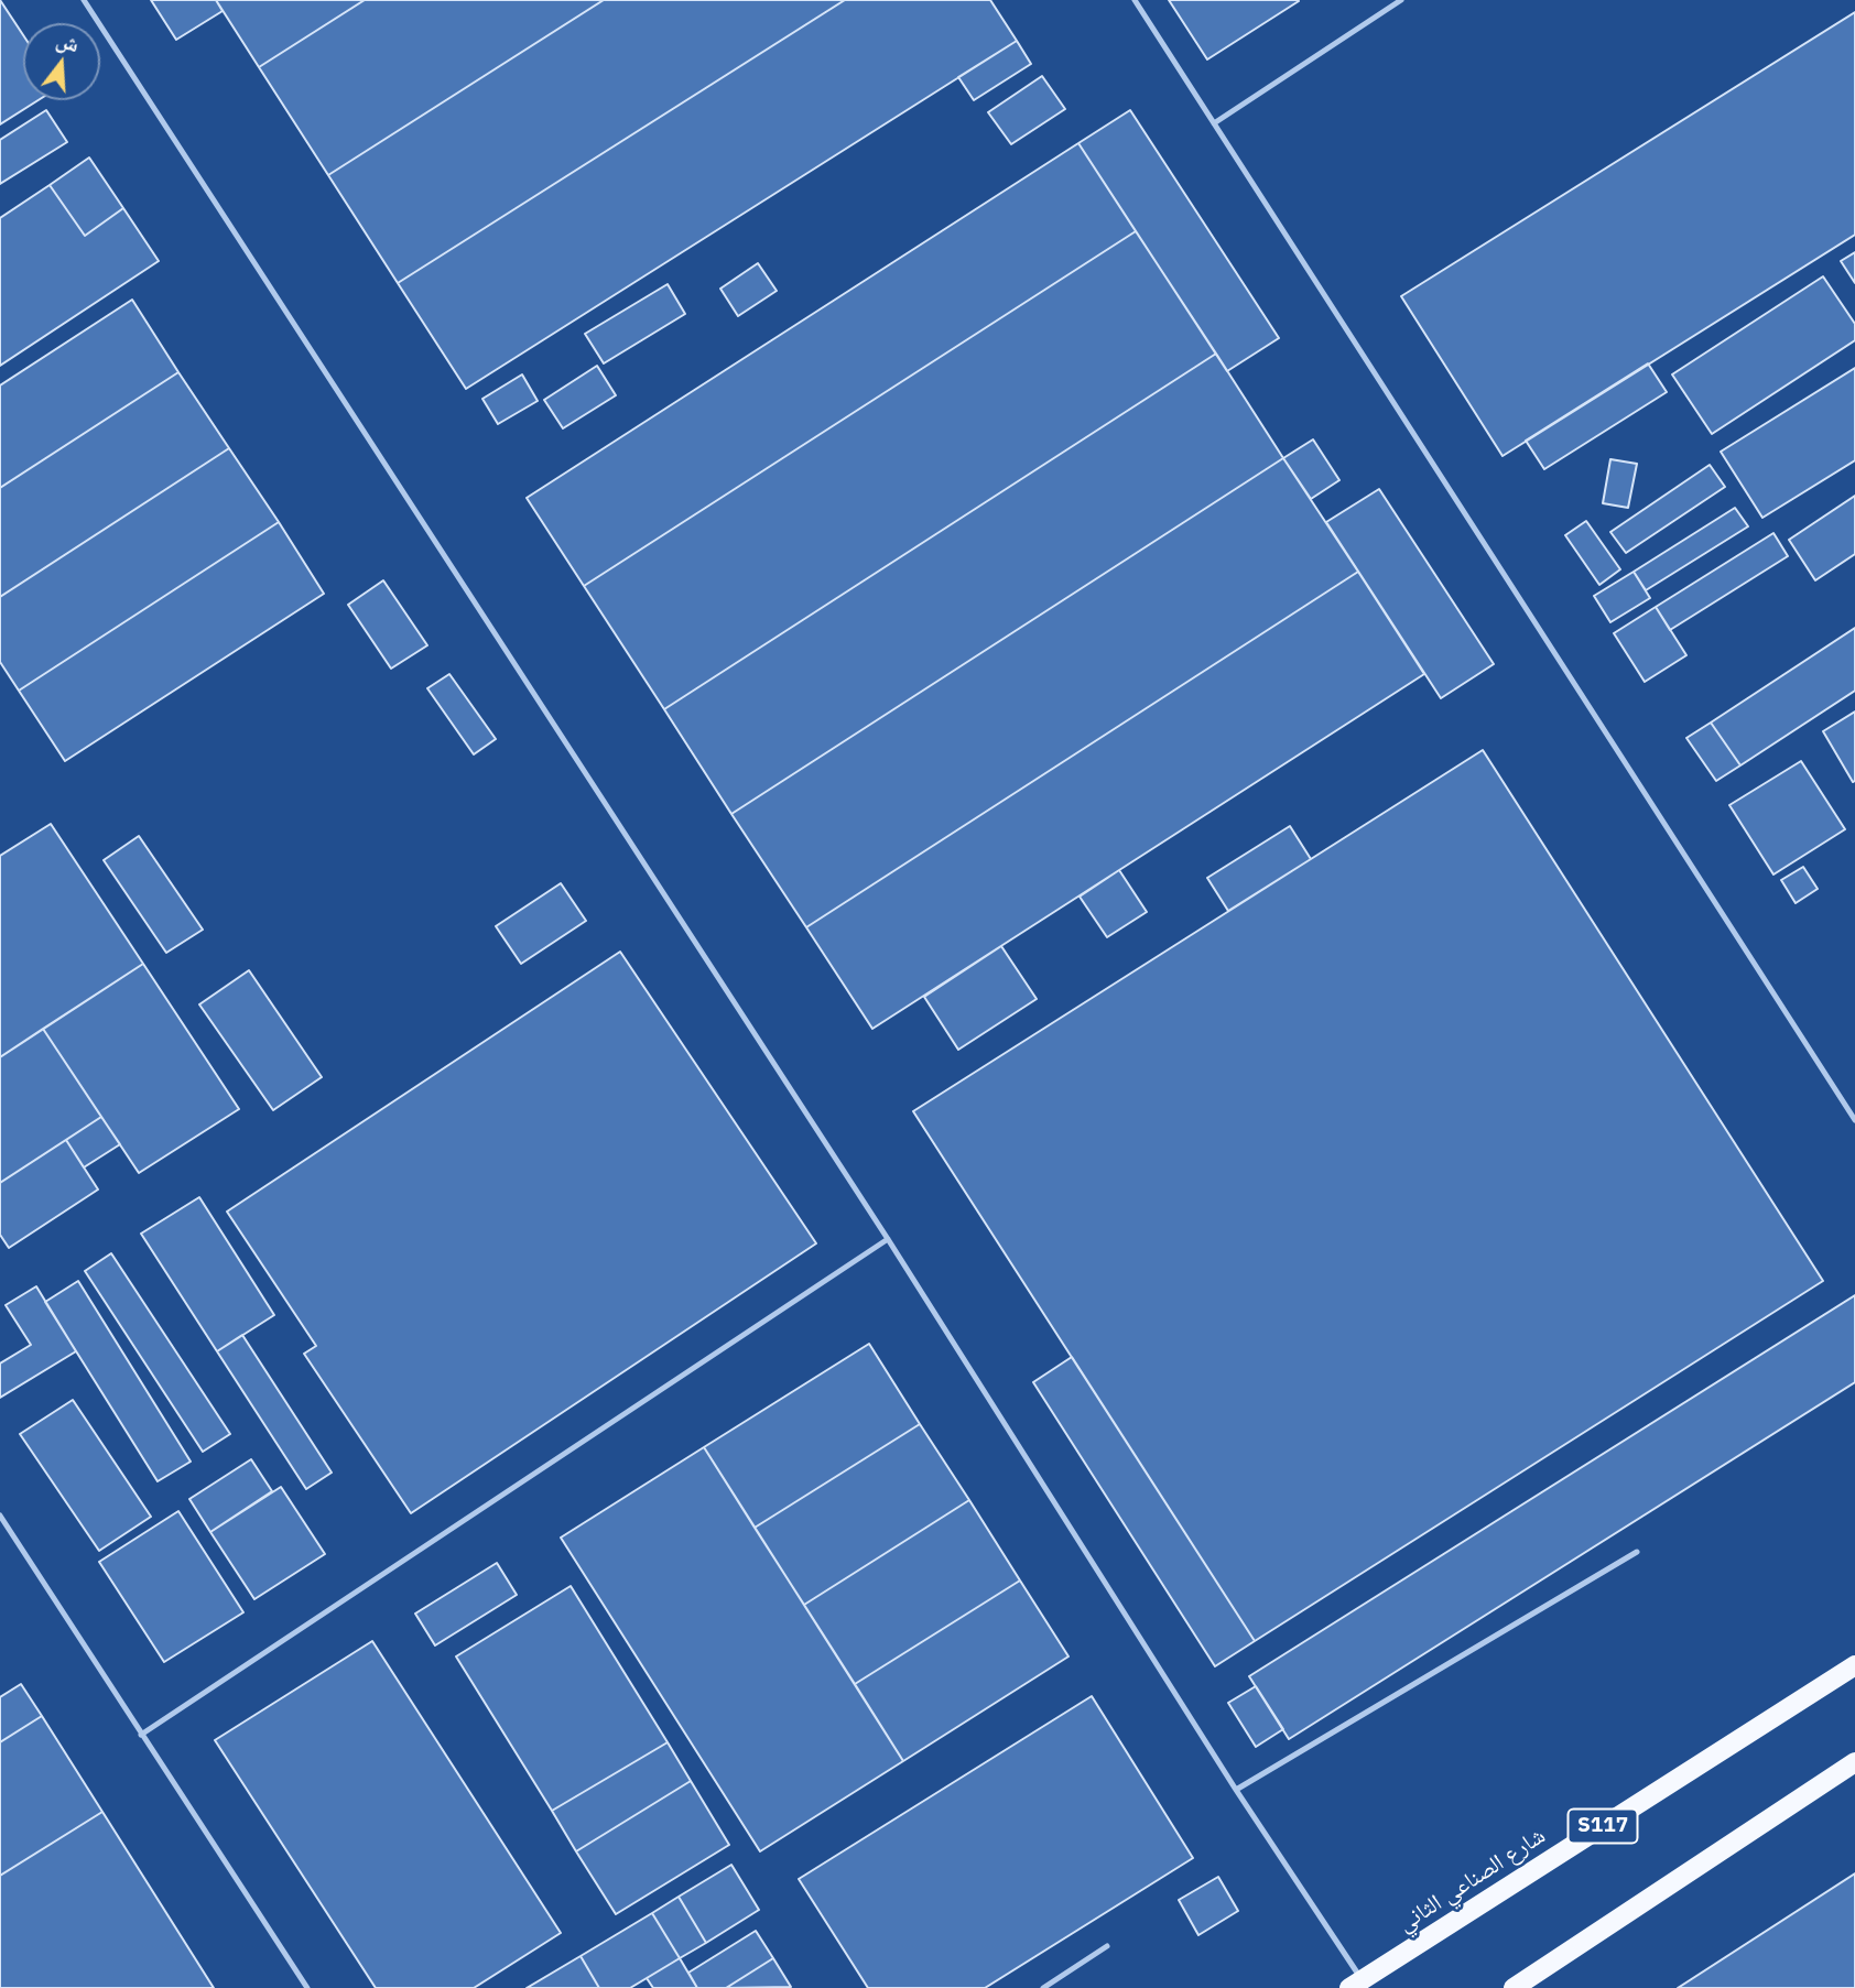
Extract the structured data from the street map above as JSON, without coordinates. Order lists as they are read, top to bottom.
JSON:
{
  "streets": {
    "main road": ["S117", "شارع الصناعي الثاني"]
  },
  "north": "top"
}
